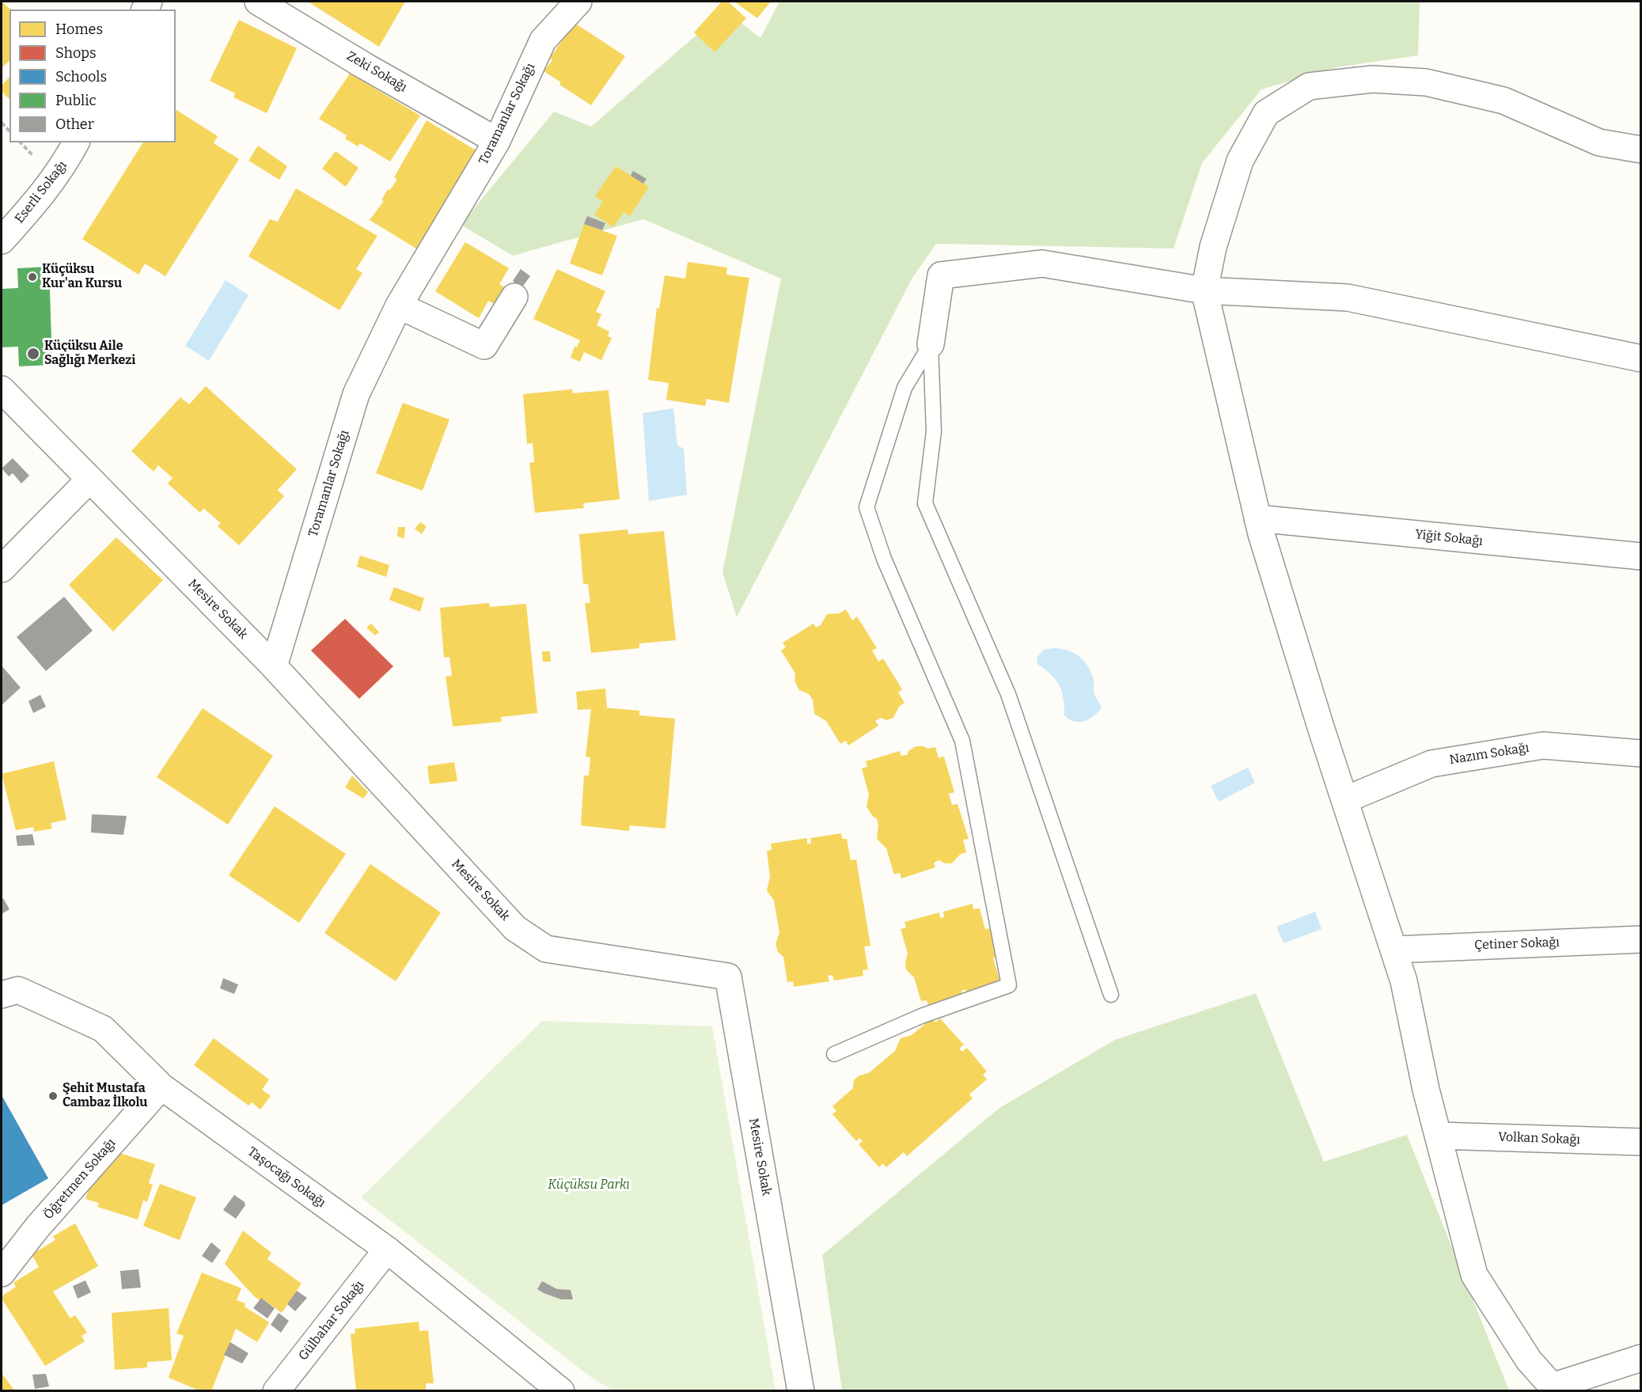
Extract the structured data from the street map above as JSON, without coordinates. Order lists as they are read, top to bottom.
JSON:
{
  "streets": {
    "street": [
      "Zeki Sokağı",
      "Toramanlar Sokağı",
      "Eserli Sokağı",
      "Yiğit Sokağı",
      "Mesire Sokak",
      "Nazım Sokağı",
      "Çetiner Sokağı",
      "Volkan Sokağı",
      "Taşocağı Sokağı",
      "Öğretmen Sokağı",
      "Gülbahar Sokağı"
    ]
  },
  "crossings": [
    ["Zeki Sokağı", "Toramanlar Sokağı"],
    ["Toramanlar Sokağı", "Mesire Sokak"],
    ["Taşocağı Sokağı", "Öğretmen Sokağı"],
    ["Taşocağı Sokağı", "Gülbahar Sokağı"]
  ],
  "parks": ["Küçüksu Parkı"],
  "places": ["Küçüksu Kur'an Kursu", "Küçüksu Aile Sağlığı Merkezi", "Şehit Mustafa Cambaz İlkolu"],
  "legend": [
    "Homes",
    "Shops",
    "Schools",
    "Public",
    "Other"
  ]
}
